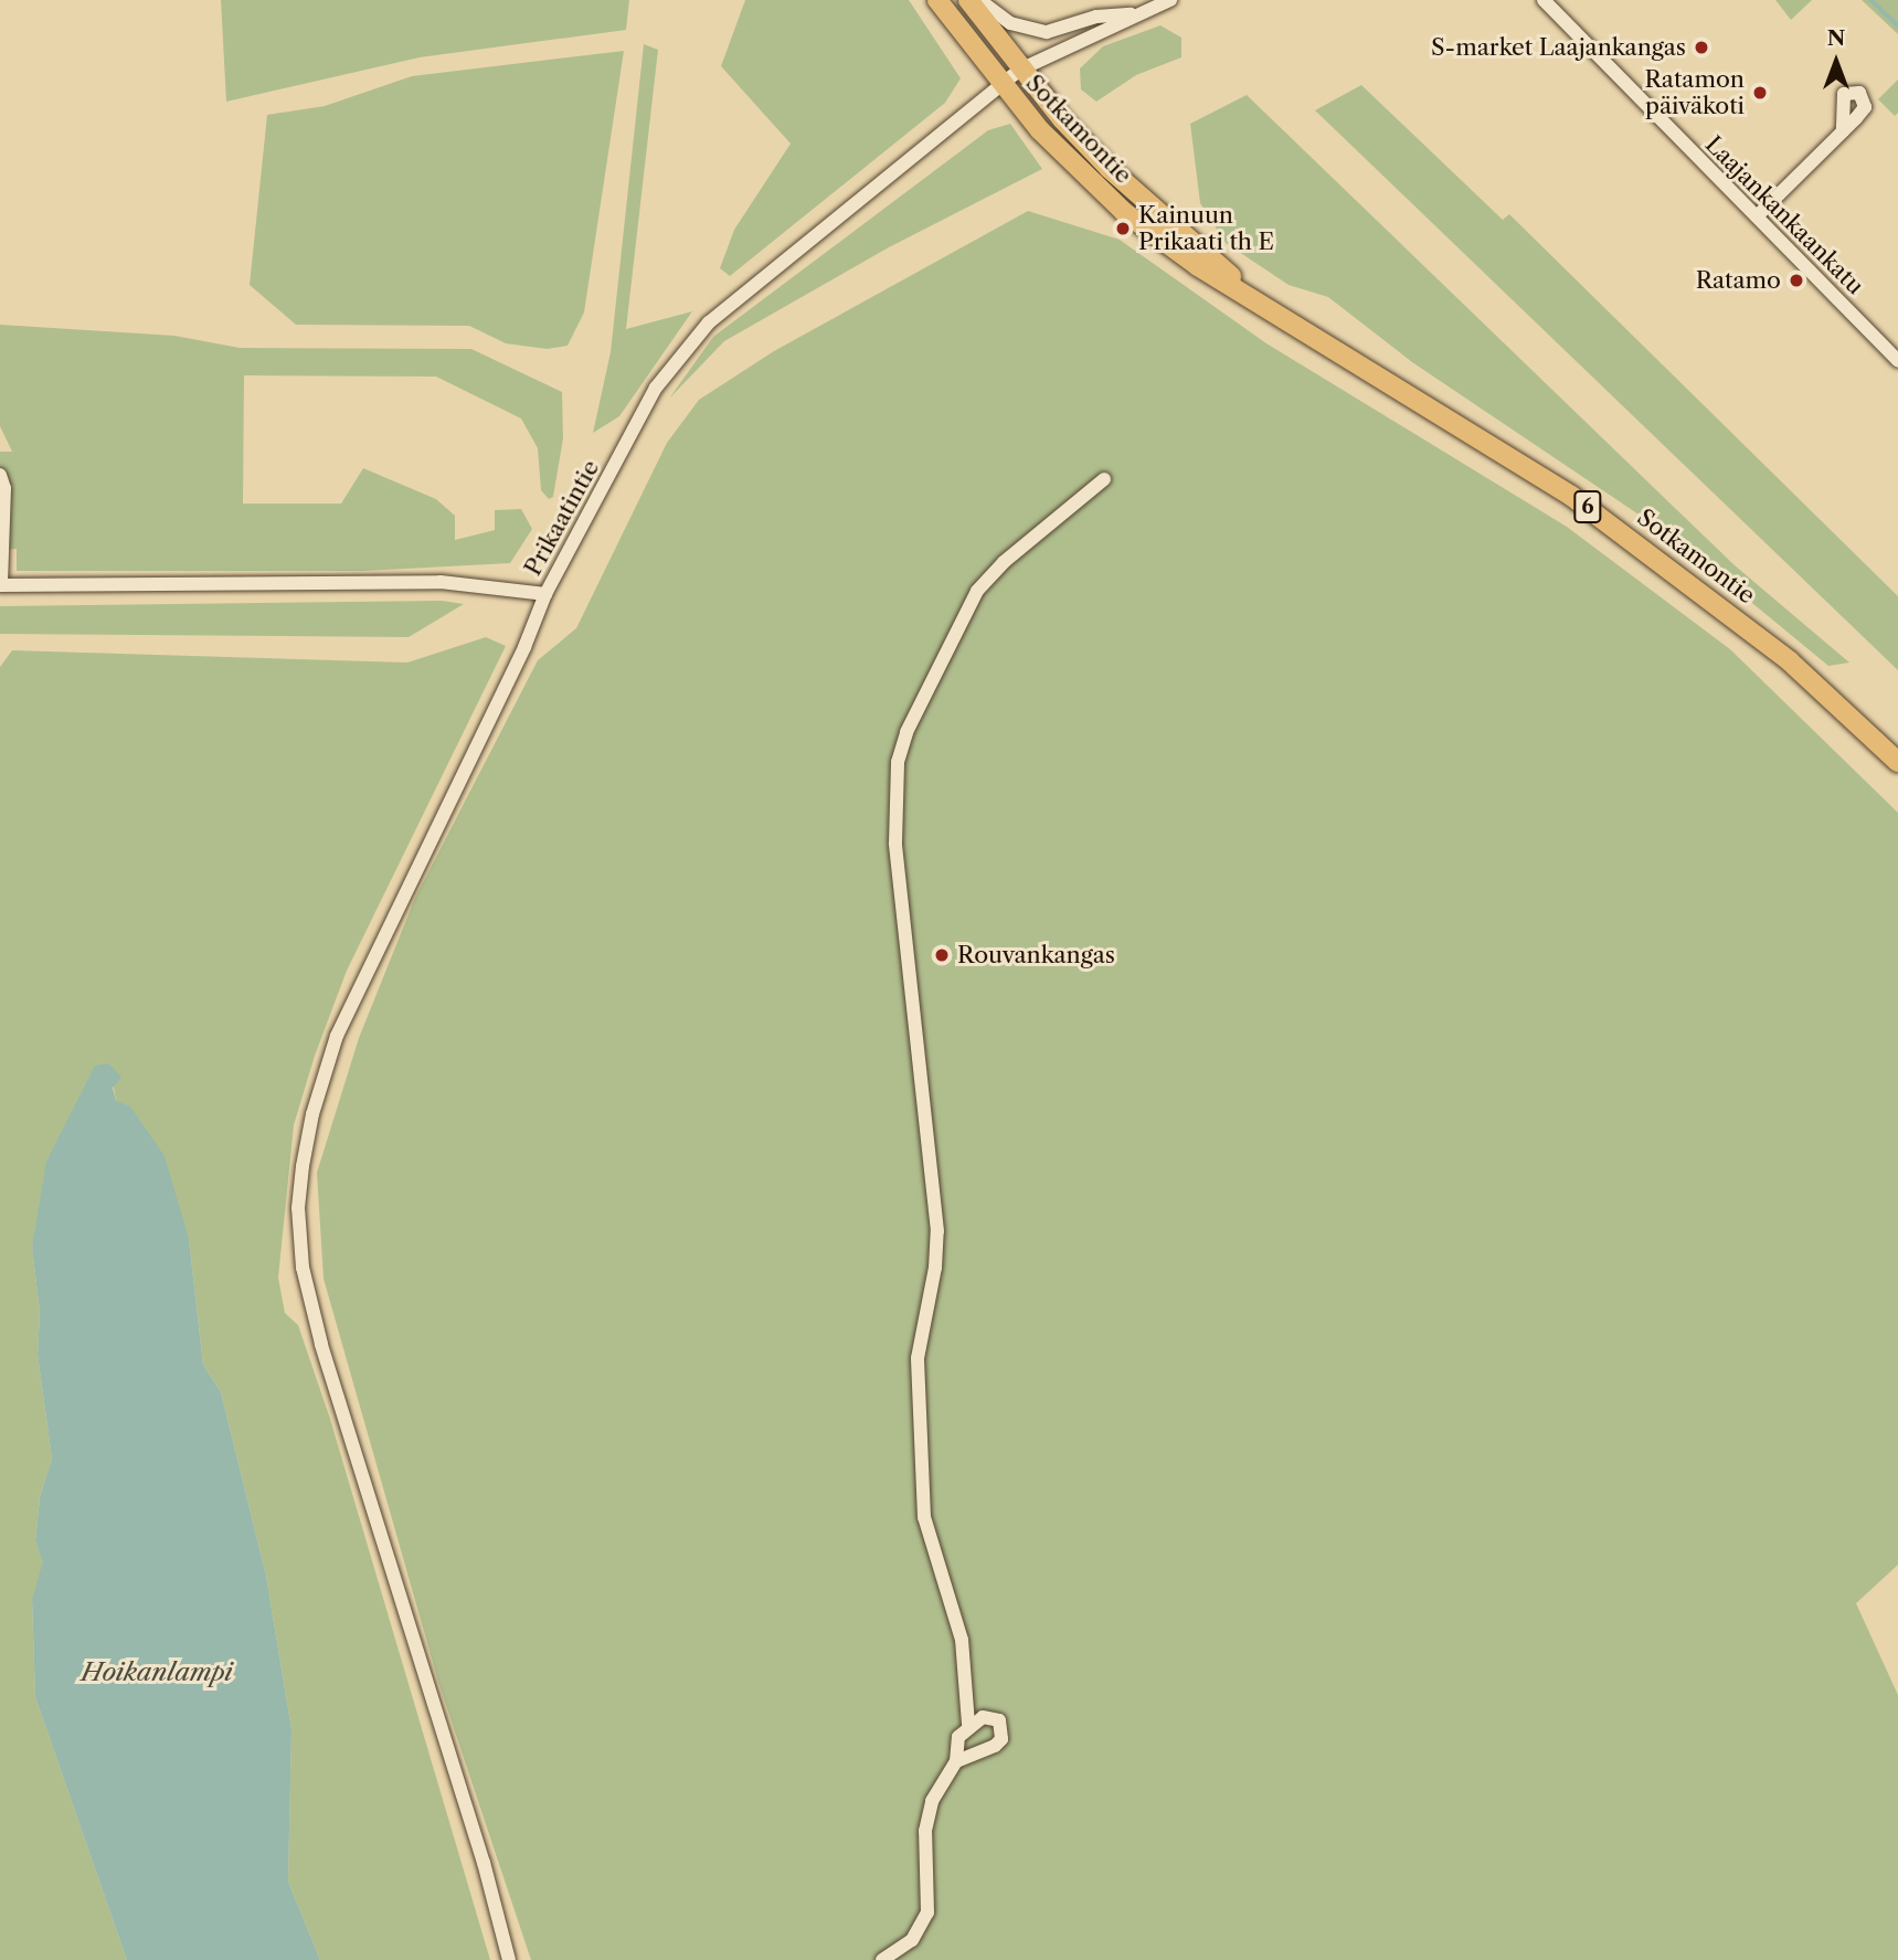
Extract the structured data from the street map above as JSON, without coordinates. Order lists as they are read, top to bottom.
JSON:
{
  "streets": {
    "highway": ["Sotkamontie", "6"],
    "street": ["Laajankankaankatu", "Prikaatintie"]
  },
  "crossings": [
    ["Sotkamontie", "Prikaatintie"]
  ],
  "water": ["Hoikanlampi"],
  "places": [
    "S-market Laajankangas",
    "Ratamon päiväkoti",
    "Kainuun Prikaati th E",
    "Ratamo",
    "Rouvankangas"
  ],
  "north": "top"
}
